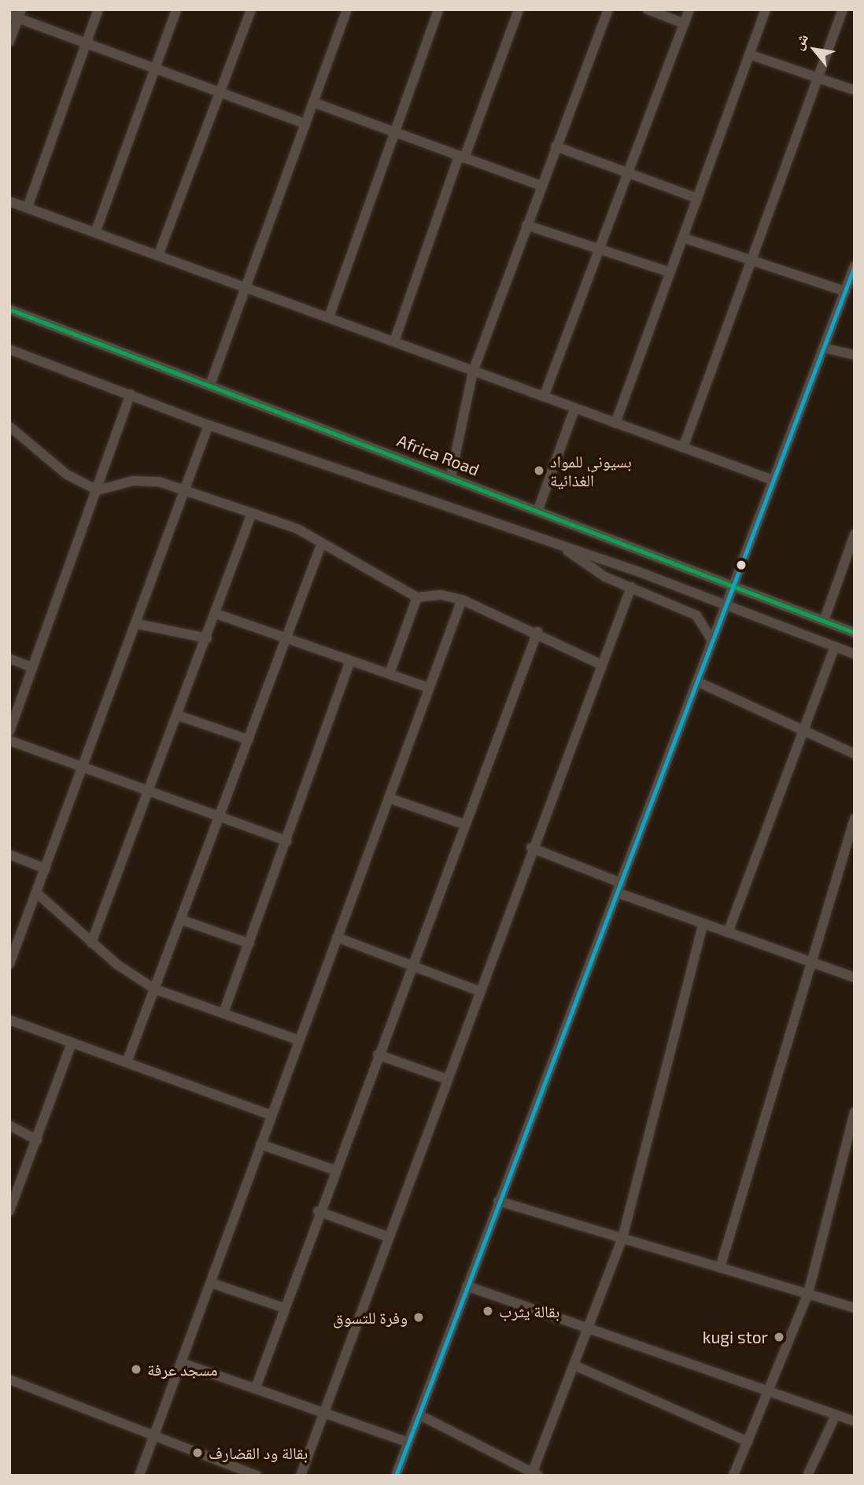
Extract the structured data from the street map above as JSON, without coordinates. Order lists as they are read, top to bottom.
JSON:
{
  "streets": {
    "street": ["Africa Road"]
  },
  "places": [
    "بسيوني للمواد الغذائية",
    "بقالة يثرب",
    "وفرة للتسوق",
    "kugi stor",
    "مسجد عرفة",
    "بقالة ود القضارف"
  ],
  "north": "top left"
}
